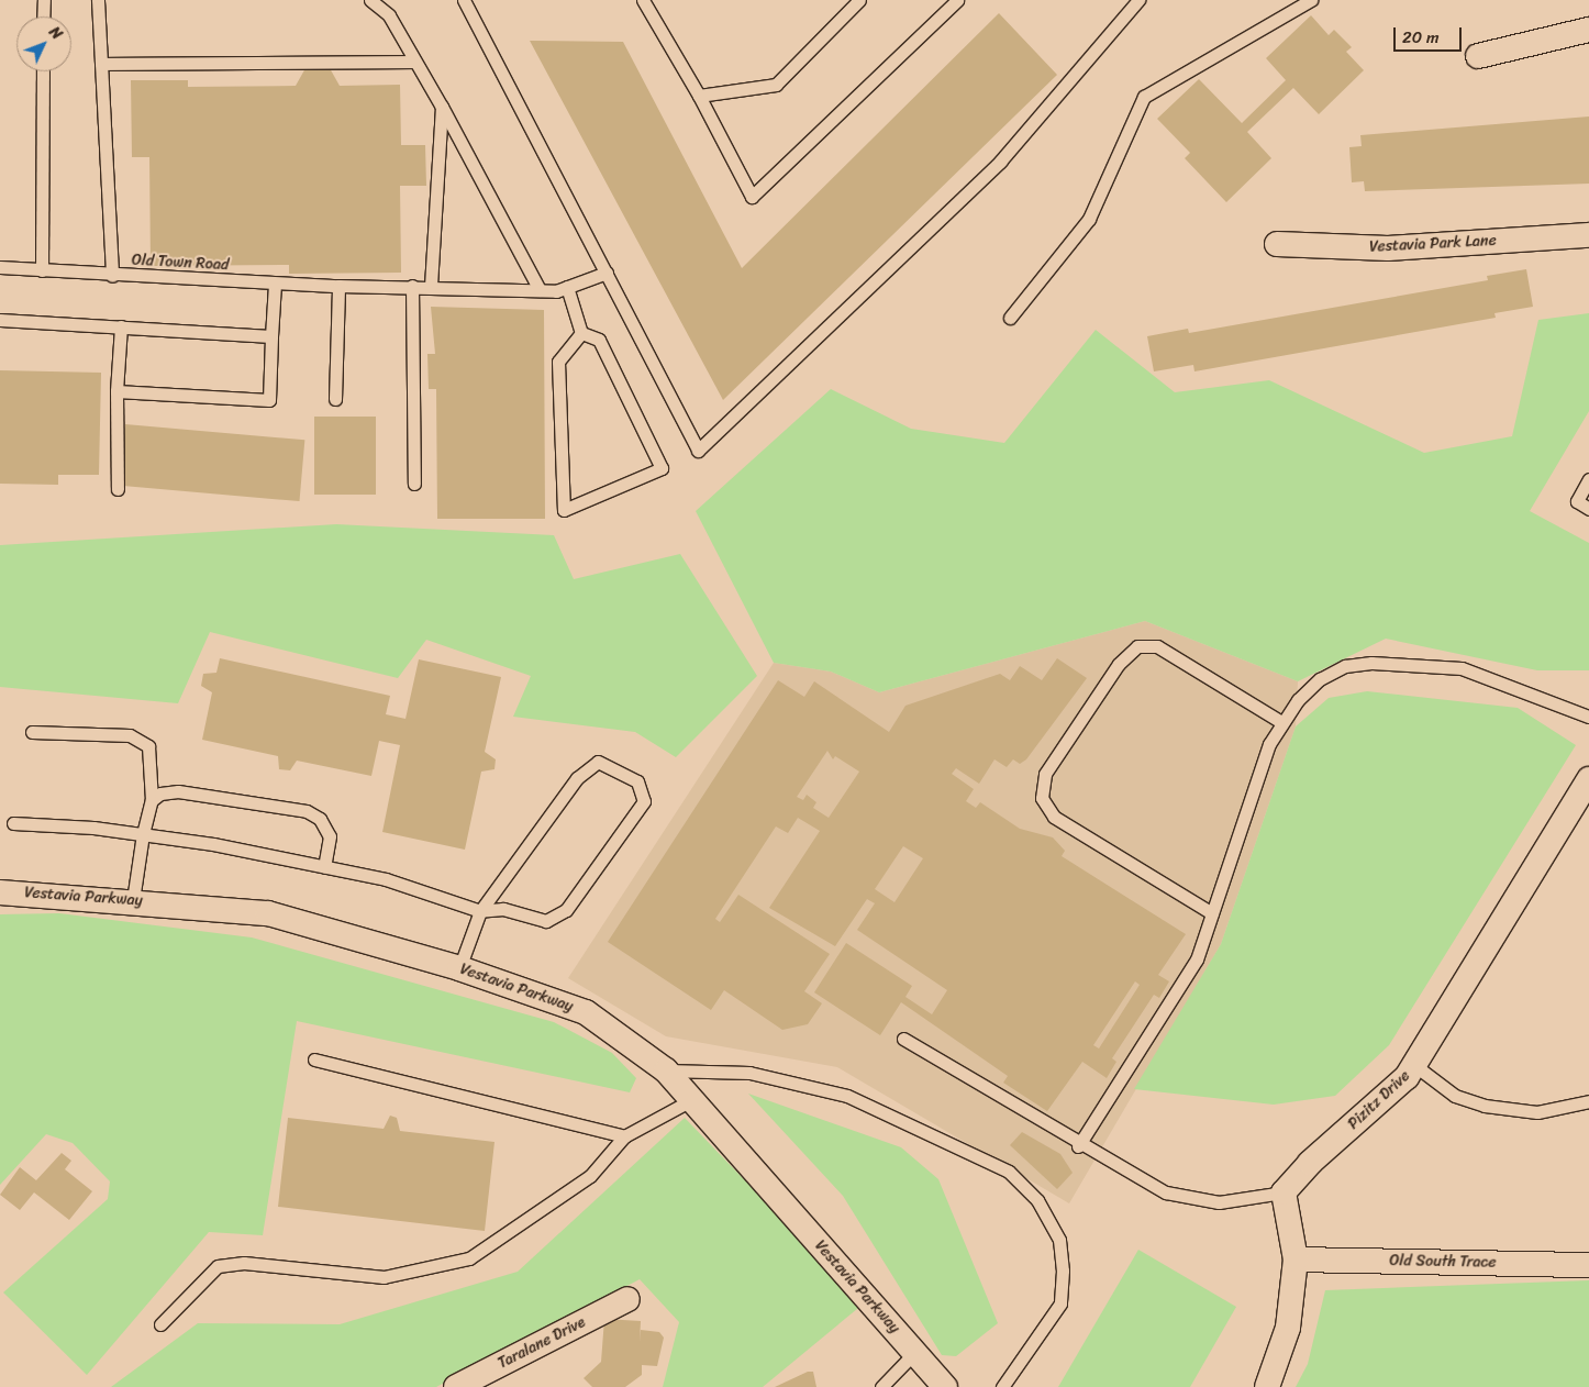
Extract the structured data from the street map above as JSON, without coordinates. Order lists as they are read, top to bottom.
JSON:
{
  "streets": {
    "street": [
      "Vestavia Park Lane",
      "Vestavia Parkway",
      "Pizitz Drive",
      "Old South Trace",
      "Taralane Drive"
    ],
    "lane": ["Old Town Road"]
  },
  "scale_bar": "20 m",
  "north": "top right"
}
